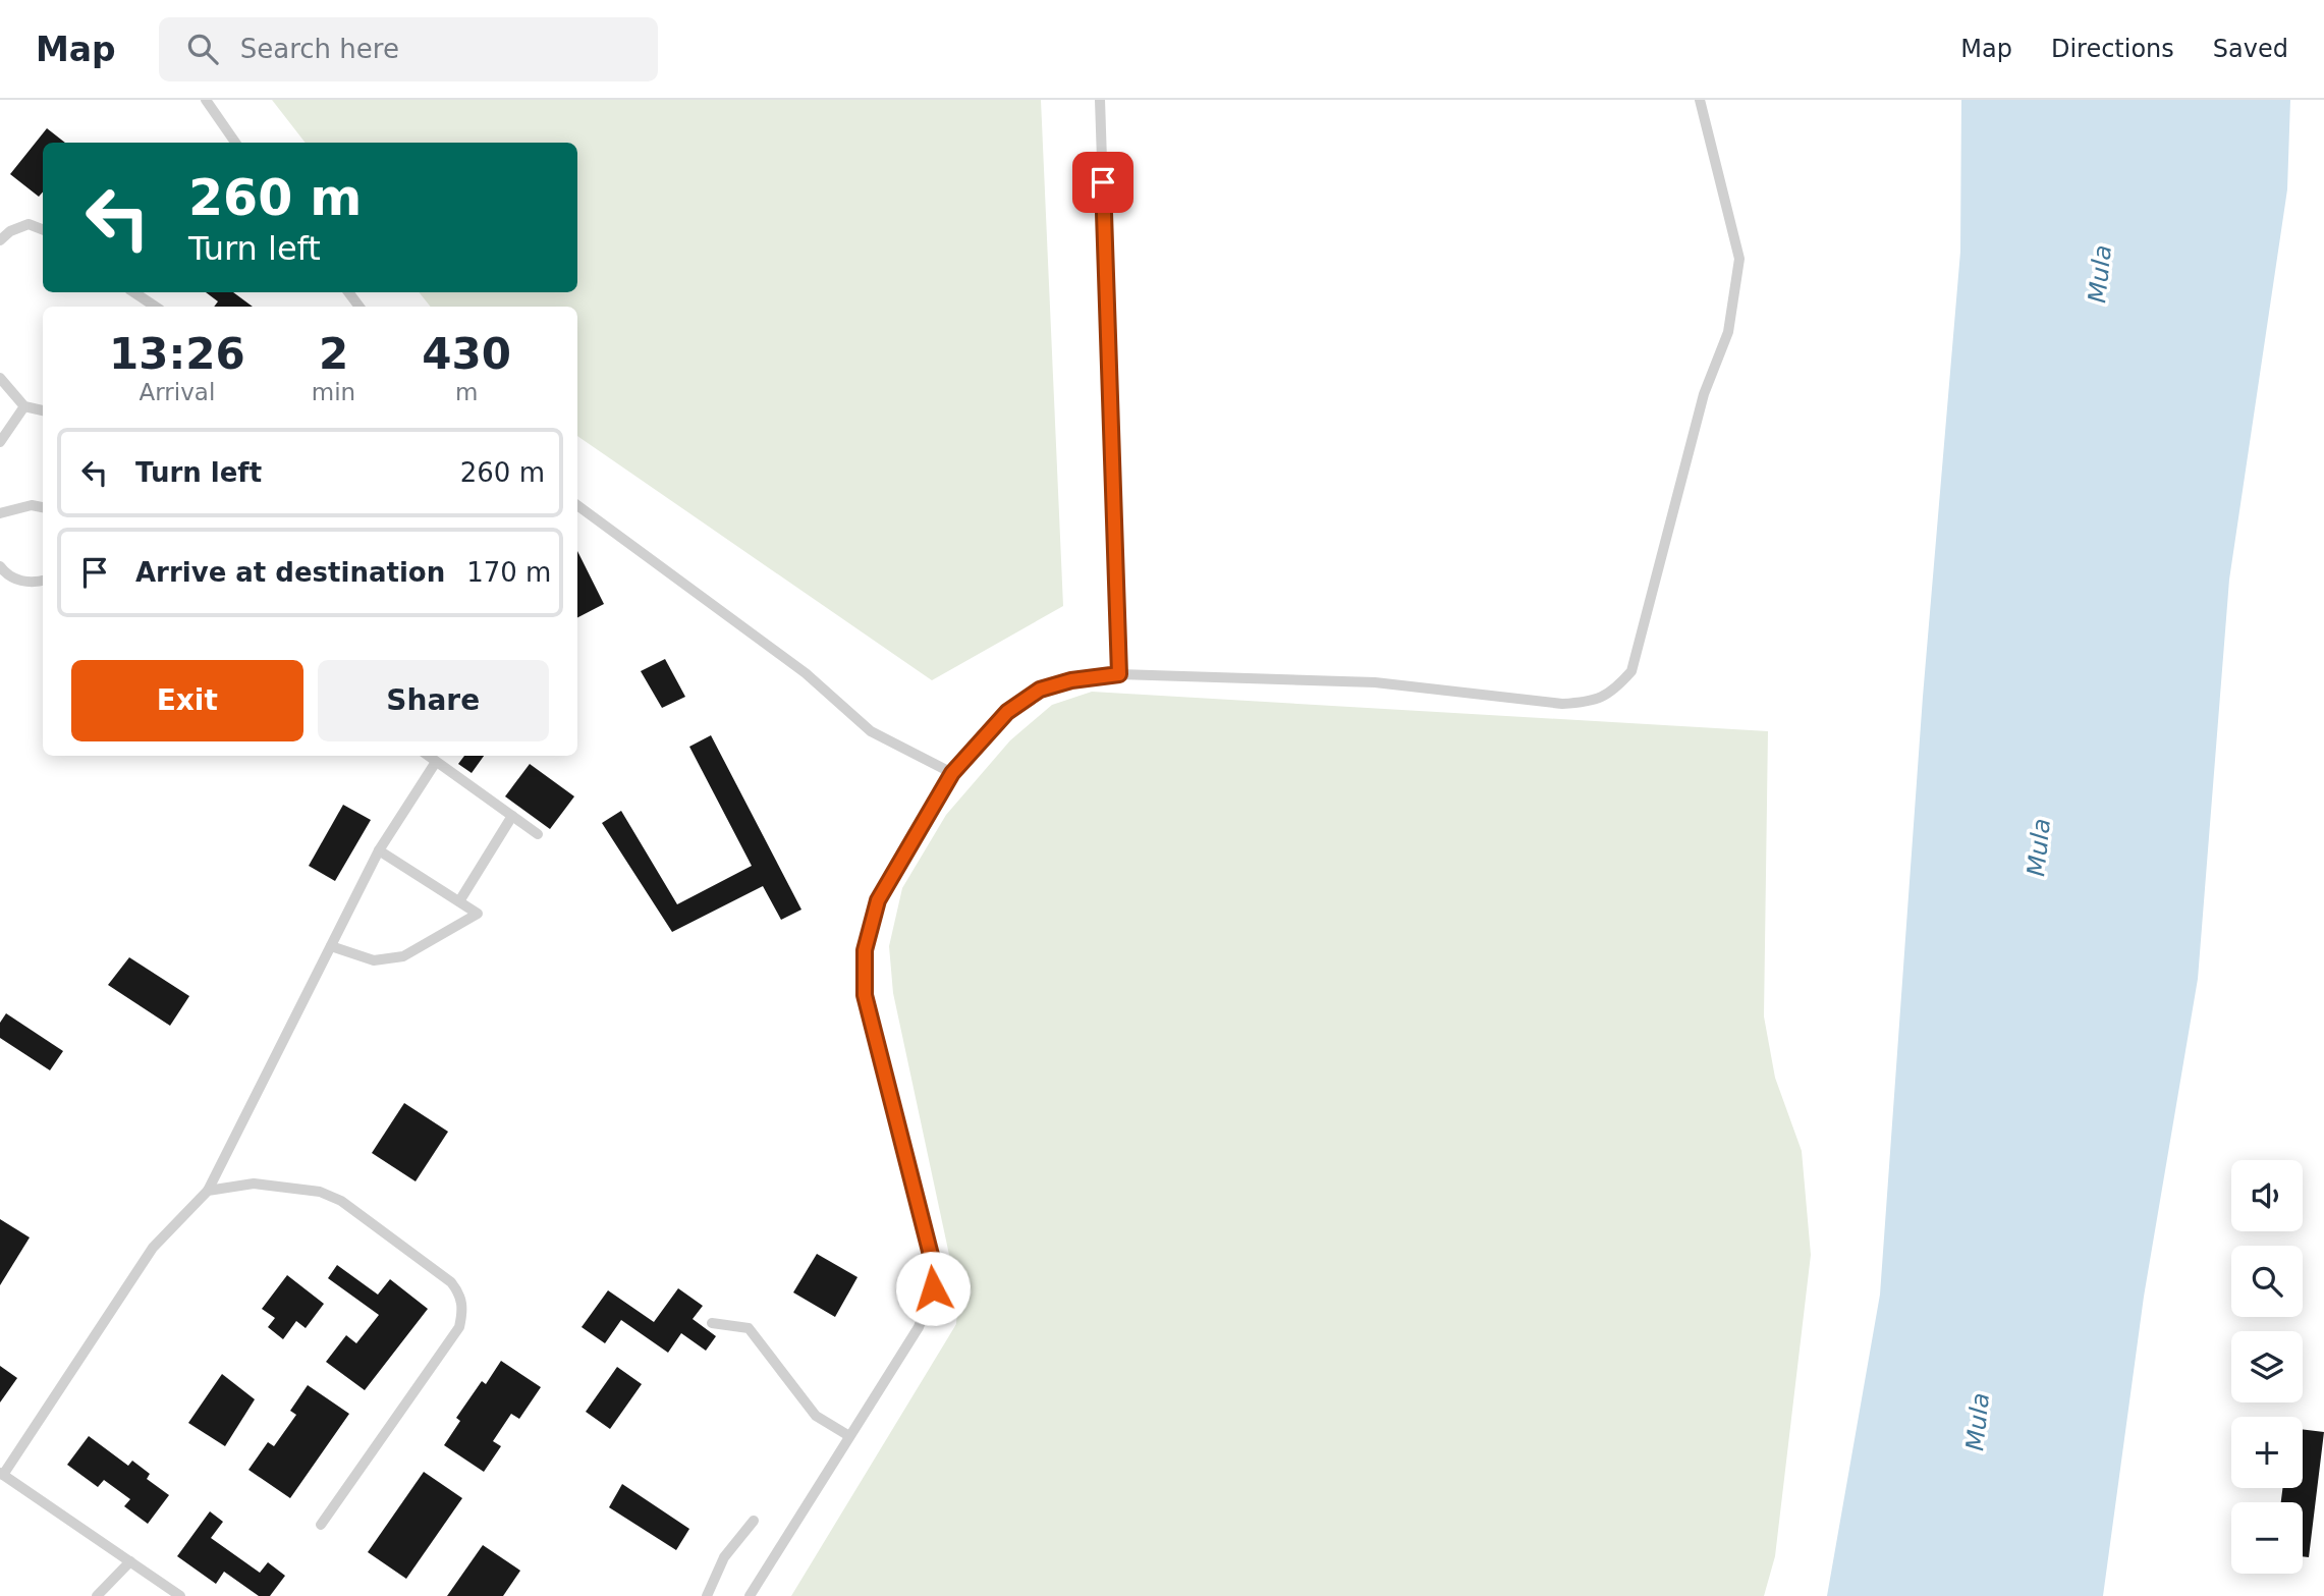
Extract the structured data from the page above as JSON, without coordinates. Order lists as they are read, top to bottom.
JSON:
{
  "water": ["Mula"],
  "page": {
    "header": "Map",
    "search": "Search here",
    "nav": ["Map", "Directions", "Saved"],
    "turn": ["260 m", "Turn left"],
    "eta": [
      "13:26",
      "Arrival",
      "2",
      "min",
      "430",
      "m"
    ],
    "list": [
      {
        "name": "Turn left",
        "value": "260 m"
      },
      {
        "name": "Arrive at destination",
        "value": "170 m"
      }
    ],
    "buttons": ["Exit", "Share"],
    "map_buttons": ["+", "−"]
  }
}
